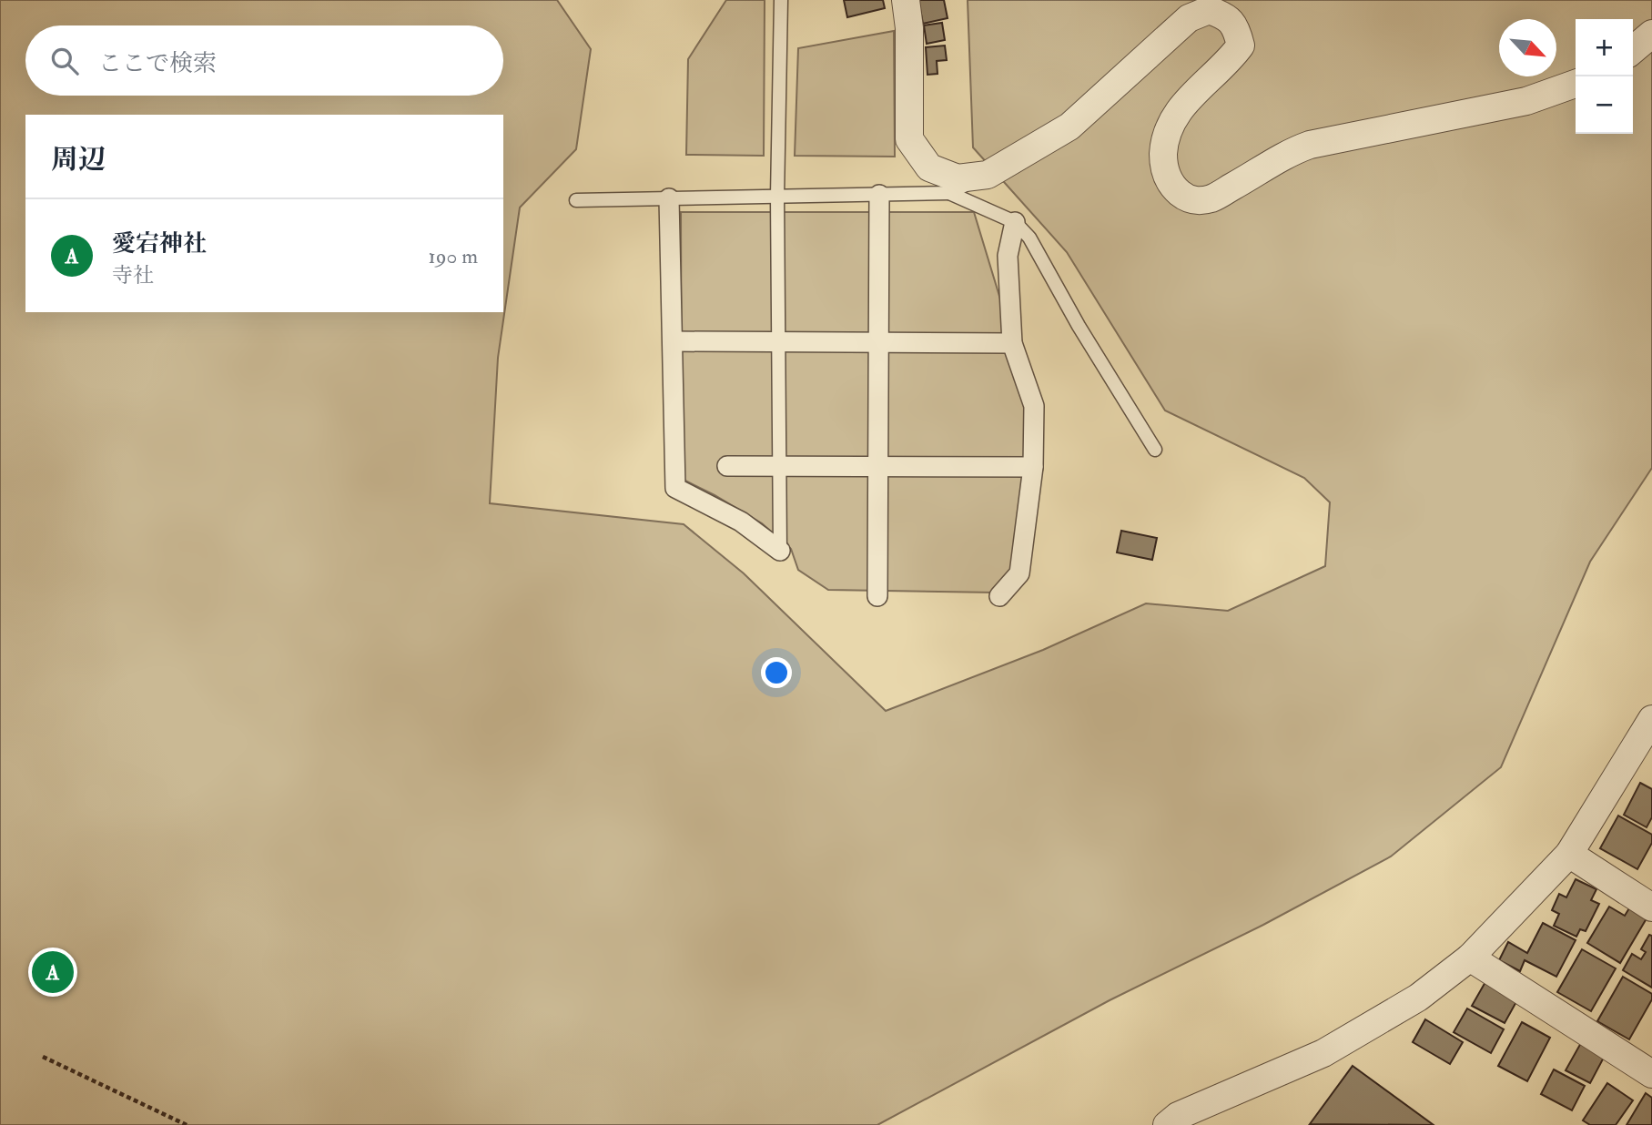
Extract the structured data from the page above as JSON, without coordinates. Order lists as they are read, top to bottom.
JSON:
{
  "north": "bottom right",
  "page": {
    "map_buttons": ["+", "−"],
    "search": "ここで検索",
    "heading": "周辺",
    "list": [
      {
        "mark": "A",
        "name": "愛宕神社",
        "note": "寺社",
        "value": "190 m"
      }
    ],
    "pins": "A"
  }
}
